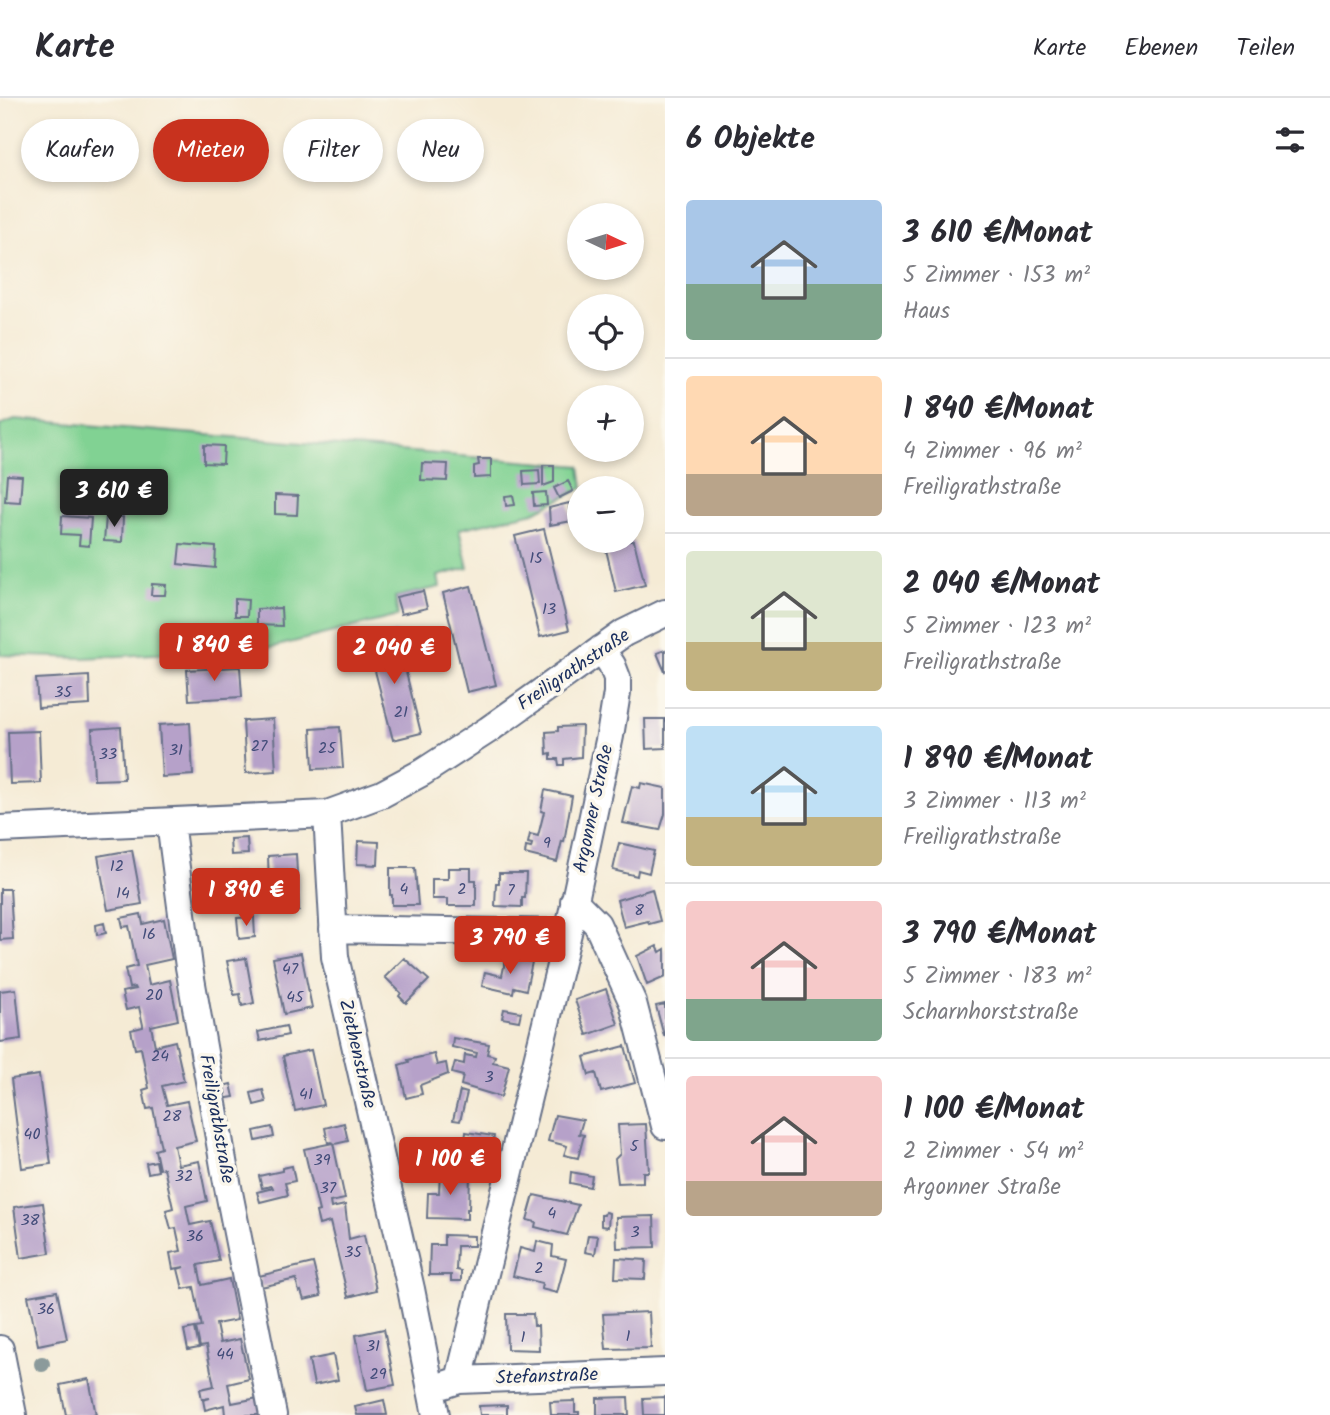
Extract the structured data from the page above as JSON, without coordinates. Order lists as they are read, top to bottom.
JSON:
{
  "streets": {
    "street": [
      "Freiligrathstraße",
      "Argonner Straße",
      "Ziethenstraße",
      "Stefanstraße"
    ]
  },
  "crossings": [
    ["Freiligrathstraße", "Argonner Straße"],
    ["Freiligrathstraße", "Ziethenstraße"],
    ["Argonner Straße", "Stefanstraße"],
    ["Ziethenstraße", "Stefanstraße"]
  ],
  "house_numbers": [
    "15",
    "13",
    "35",
    "21",
    "27",
    "25",
    "31",
    "33",
    "9",
    "12",
    "4",
    "2",
    "7",
    "14",
    "8",
    "16",
    "47",
    "20",
    "45",
    "24",
    "3",
    "41",
    "28",
    "40",
    "5",
    "39",
    "32",
    "37",
    "4",
    "38",
    "3",
    "36",
    "35",
    "2",
    "36",
    "1",
    "1",
    "31",
    "44",
    "29"
  ],
  "north": "right",
  "page": {
    "header": "Karte",
    "nav": ["Karte", "Ebenen", "Teilen"],
    "heading": "6 Objekte",
    "chip": [
      "Kaufen",
      "Mieten",
      "Filter",
      "Neu"
    ],
    "list": [
      {
        "name": "3 610 €/Monat",
        "note": "5 Zimmer · 153 m² · Haus"
      },
      {
        "name": "1 840 €/Monat",
        "note": "4 Zimmer · 96 m² · Freiligrathstraße"
      },
      {
        "name": "2 040 €/Monat",
        "note": "5 Zimmer · 123 m² · Freiligrathstraße"
      },
      {
        "name": "1 890 €/Monat",
        "note": "3 Zimmer · 113 m² · Freiligrathstraße"
      },
      {
        "name": "3 790 €/Monat",
        "note": "5 Zimmer · 183 m² · Scharnhorststraße"
      },
      {
        "name": "1 100 €/Monat",
        "note": "2 Zimmer · 54 m² · Argonner Straße"
      }
    ],
    "map_buttons": ["+", "−"],
    "price": [
      "3 610 €",
      "1 840 €",
      "2 040 €",
      "1 890 €",
      "3 790 €",
      "1 100 €"
    ]
  }
}
